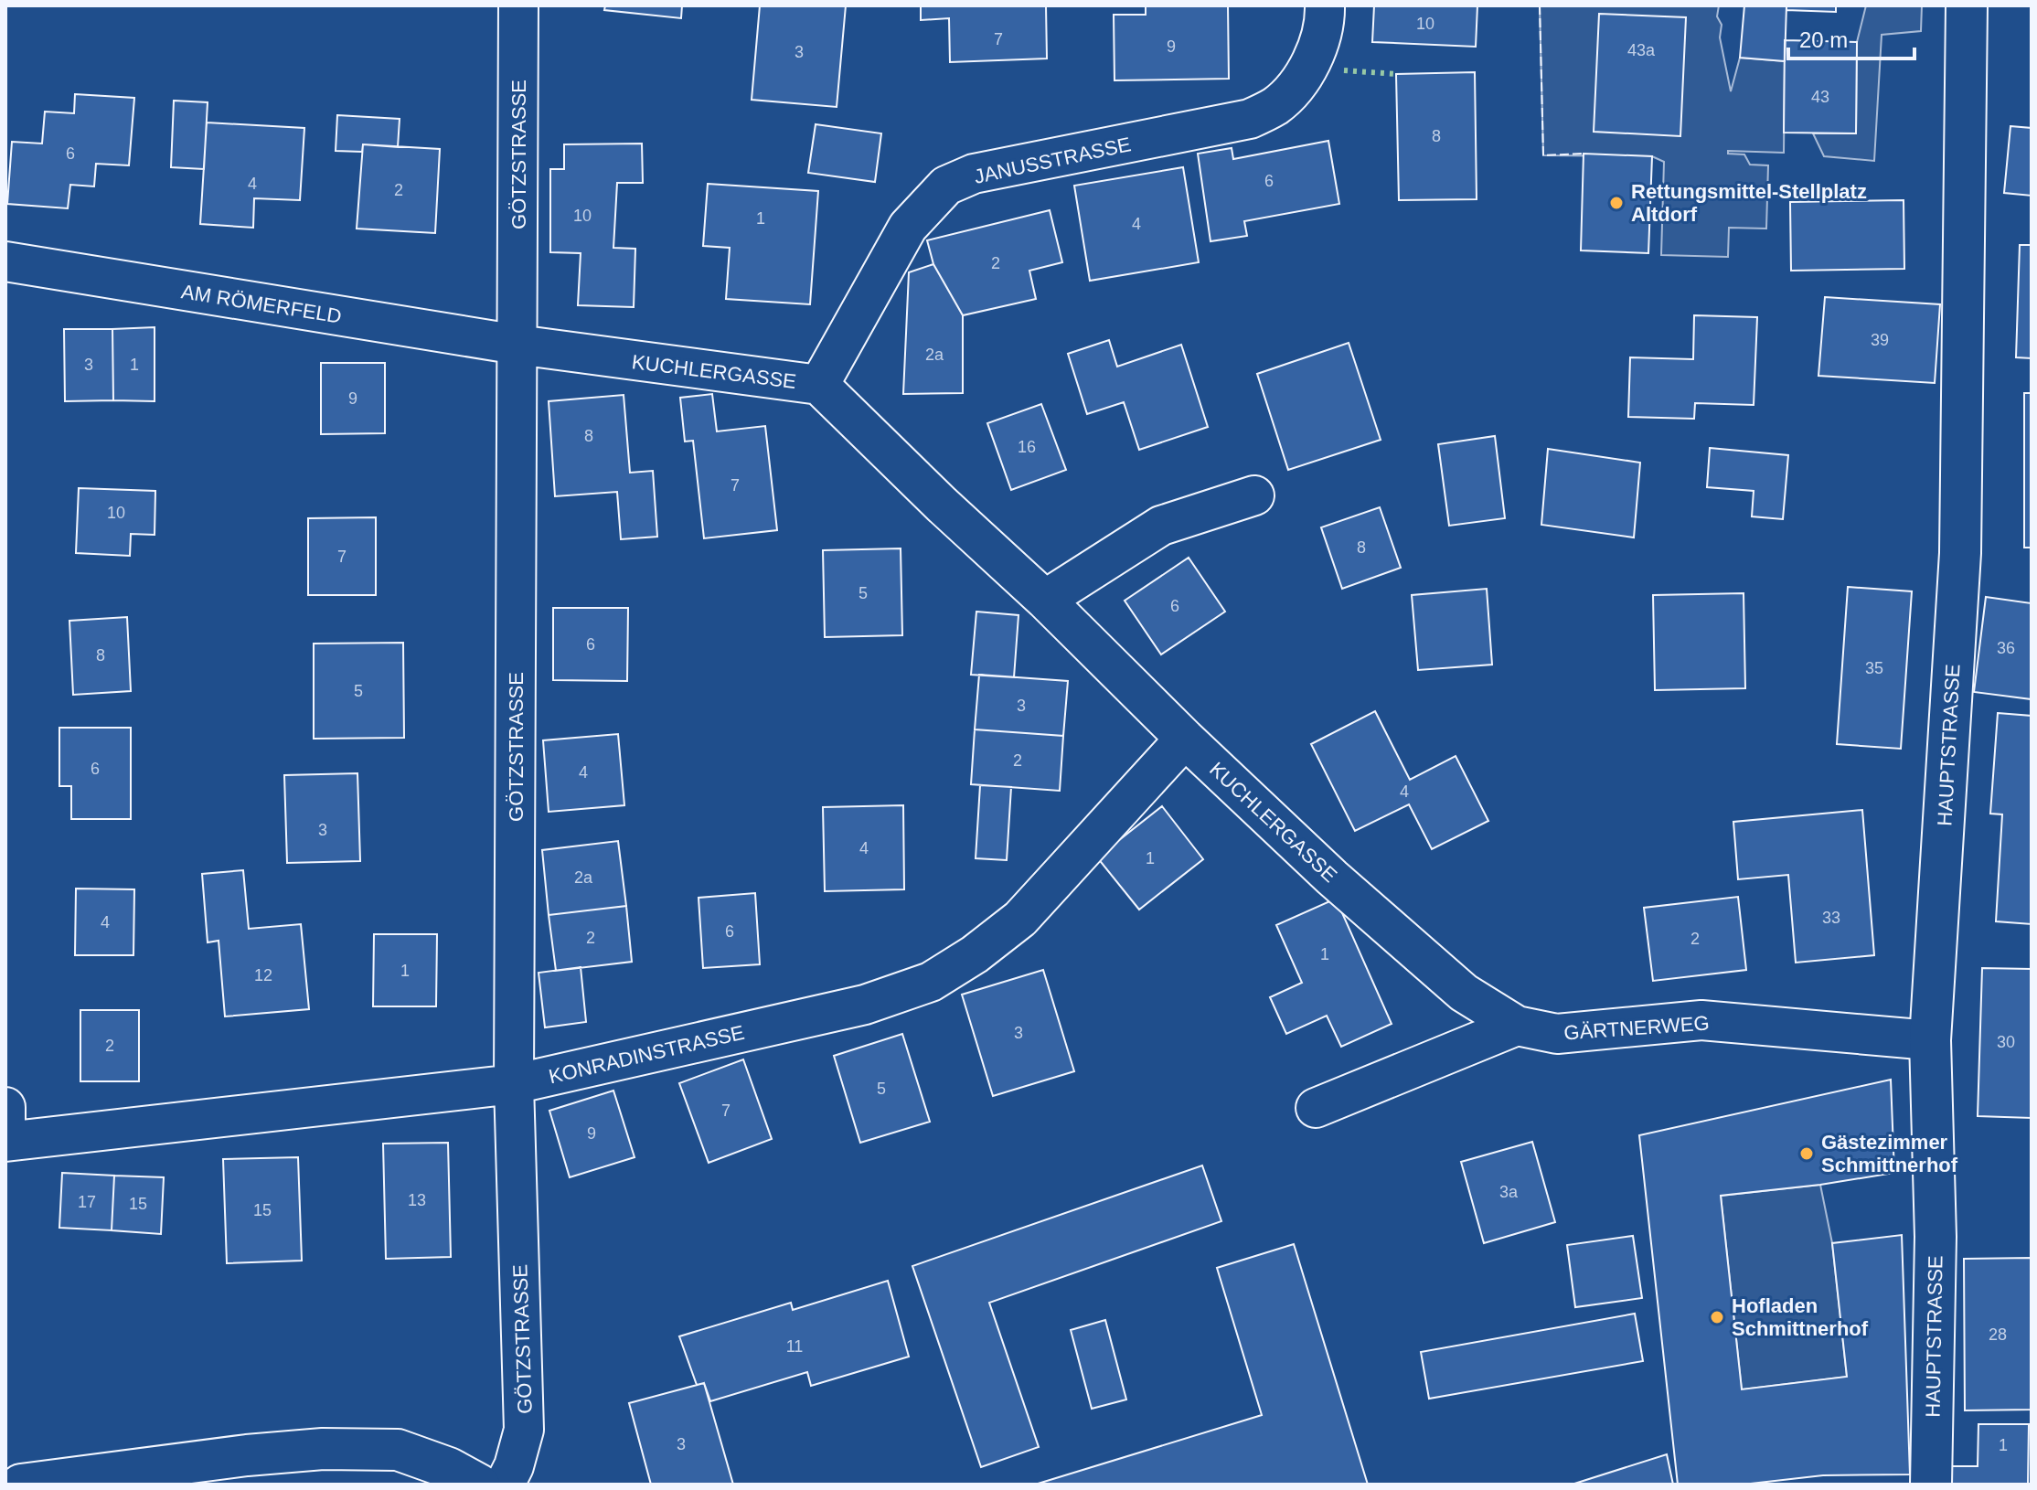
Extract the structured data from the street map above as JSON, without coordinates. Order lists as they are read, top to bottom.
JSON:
{
  "streets": {
    "street": [
      "GÖTZSTRASSE",
      "JANUSSTRASSE",
      "AM RÖMERFELD",
      "KUCHLERGASSE",
      "HAUPTSTRASSE",
      "GÄRTNERWEG",
      "KONRADINSTRASSE"
    ]
  },
  "crossings": [
    ["GÖTZSTRASSE", "AM RÖMERFELD"],
    ["GÖTZSTRASSE", "KUCHLERGASSE"],
    ["GÖTZSTRASSE", "KONRADINSTRASSE"],
    ["JANUSSTRASSE", "KUCHLERGASSE"],
    ["AM RÖMERFELD", "KUCHLERGASSE"],
    ["KUCHLERGASSE", "GÄRTNERWEG"],
    ["KUCHLERGASSE", "KONRADINSTRASSE"],
    ["HAUPTSTRASSE", "GÄRTNERWEG"]
  ],
  "places": ["Rettungsmittel-Stellplatz Altdorf", "Gästezimmer Schmittnerhof", "Hofladen Schmittnerhof"],
  "house_numbers": [
    "10",
    "7",
    "9",
    "43a",
    "3",
    "43",
    "8",
    "6",
    "6",
    "4",
    "2",
    "10",
    "1",
    "4",
    "2",
    "39",
    "2a",
    "3",
    "1",
    "9",
    "8",
    "16",
    "7",
    "10",
    "8",
    "7",
    "5",
    "6",
    "6",
    "36",
    "8",
    "35",
    "5",
    "3",
    "2",
    "6",
    "4",
    "4",
    "3",
    "4",
    "1",
    "2a",
    "33",
    "4",
    "6",
    "2",
    "2",
    "1",
    "1",
    "12",
    "3",
    "30",
    "2",
    "5",
    "7",
    "9",
    "3a",
    "13",
    "17",
    "15",
    "15",
    "28",
    "11",
    "3",
    "1"
  ],
  "scale_bar": "20 m"
}
